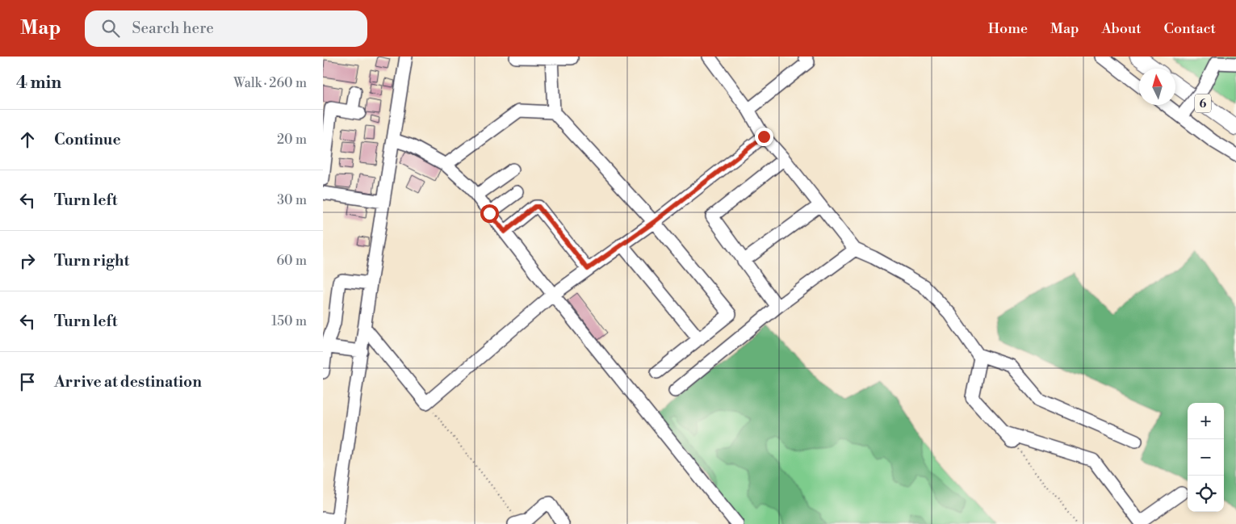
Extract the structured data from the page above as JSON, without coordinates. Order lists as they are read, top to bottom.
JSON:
{
  "streets": {
    "main road": ["6"]
  },
  "north": "top",
  "page": {
    "header": "Map",
    "search": "Search here",
    "nav": [
      "Home",
      "Map",
      "About",
      "Contact"
    ],
    "heading": ["4 min", "Walk · 260 m"],
    "list": [
      ["Continue", "20 m"],
      ["Turn left", "30 m"],
      ["Turn right", "60 m"],
      ["Turn left", "150 m"],
      "Arrive at destination"
    ],
    "map_buttons": ["+", "−"]
  }
}
